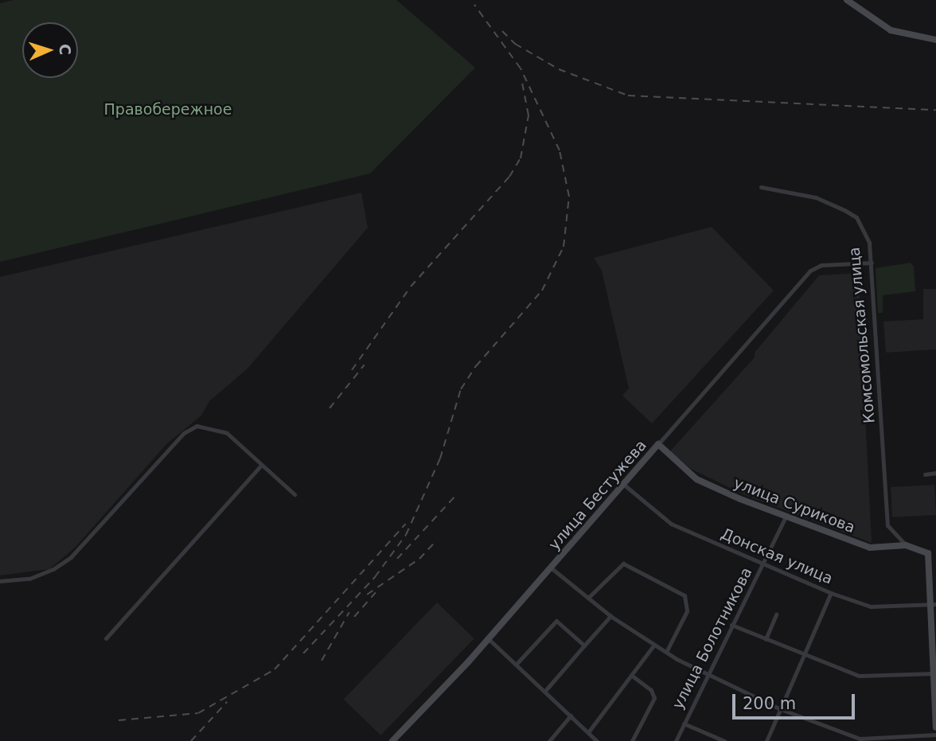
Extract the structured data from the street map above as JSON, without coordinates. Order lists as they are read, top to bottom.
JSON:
{
  "streets": {
    "street": [
      "Комсомольская улица",
      "улица Бестужева",
      "улица Сурикова",
      "Донская улица",
      "улица Болотникова"
    ]
  },
  "crossings": [
    ["Комсомольская улица", "улица Бестужева"],
    ["Комсомольская улица", "улица Сурикова"],
    ["улица Бестужева", "улица Сурикова"],
    ["улица Бестужева", "Донская улица"],
    ["улица Сурикова", "улица Болотникова"],
    ["Донская улица", "улица Болотникова"]
  ],
  "parks": ["Правобережное"],
  "scale_bar": "200 m",
  "north": "right"
}
